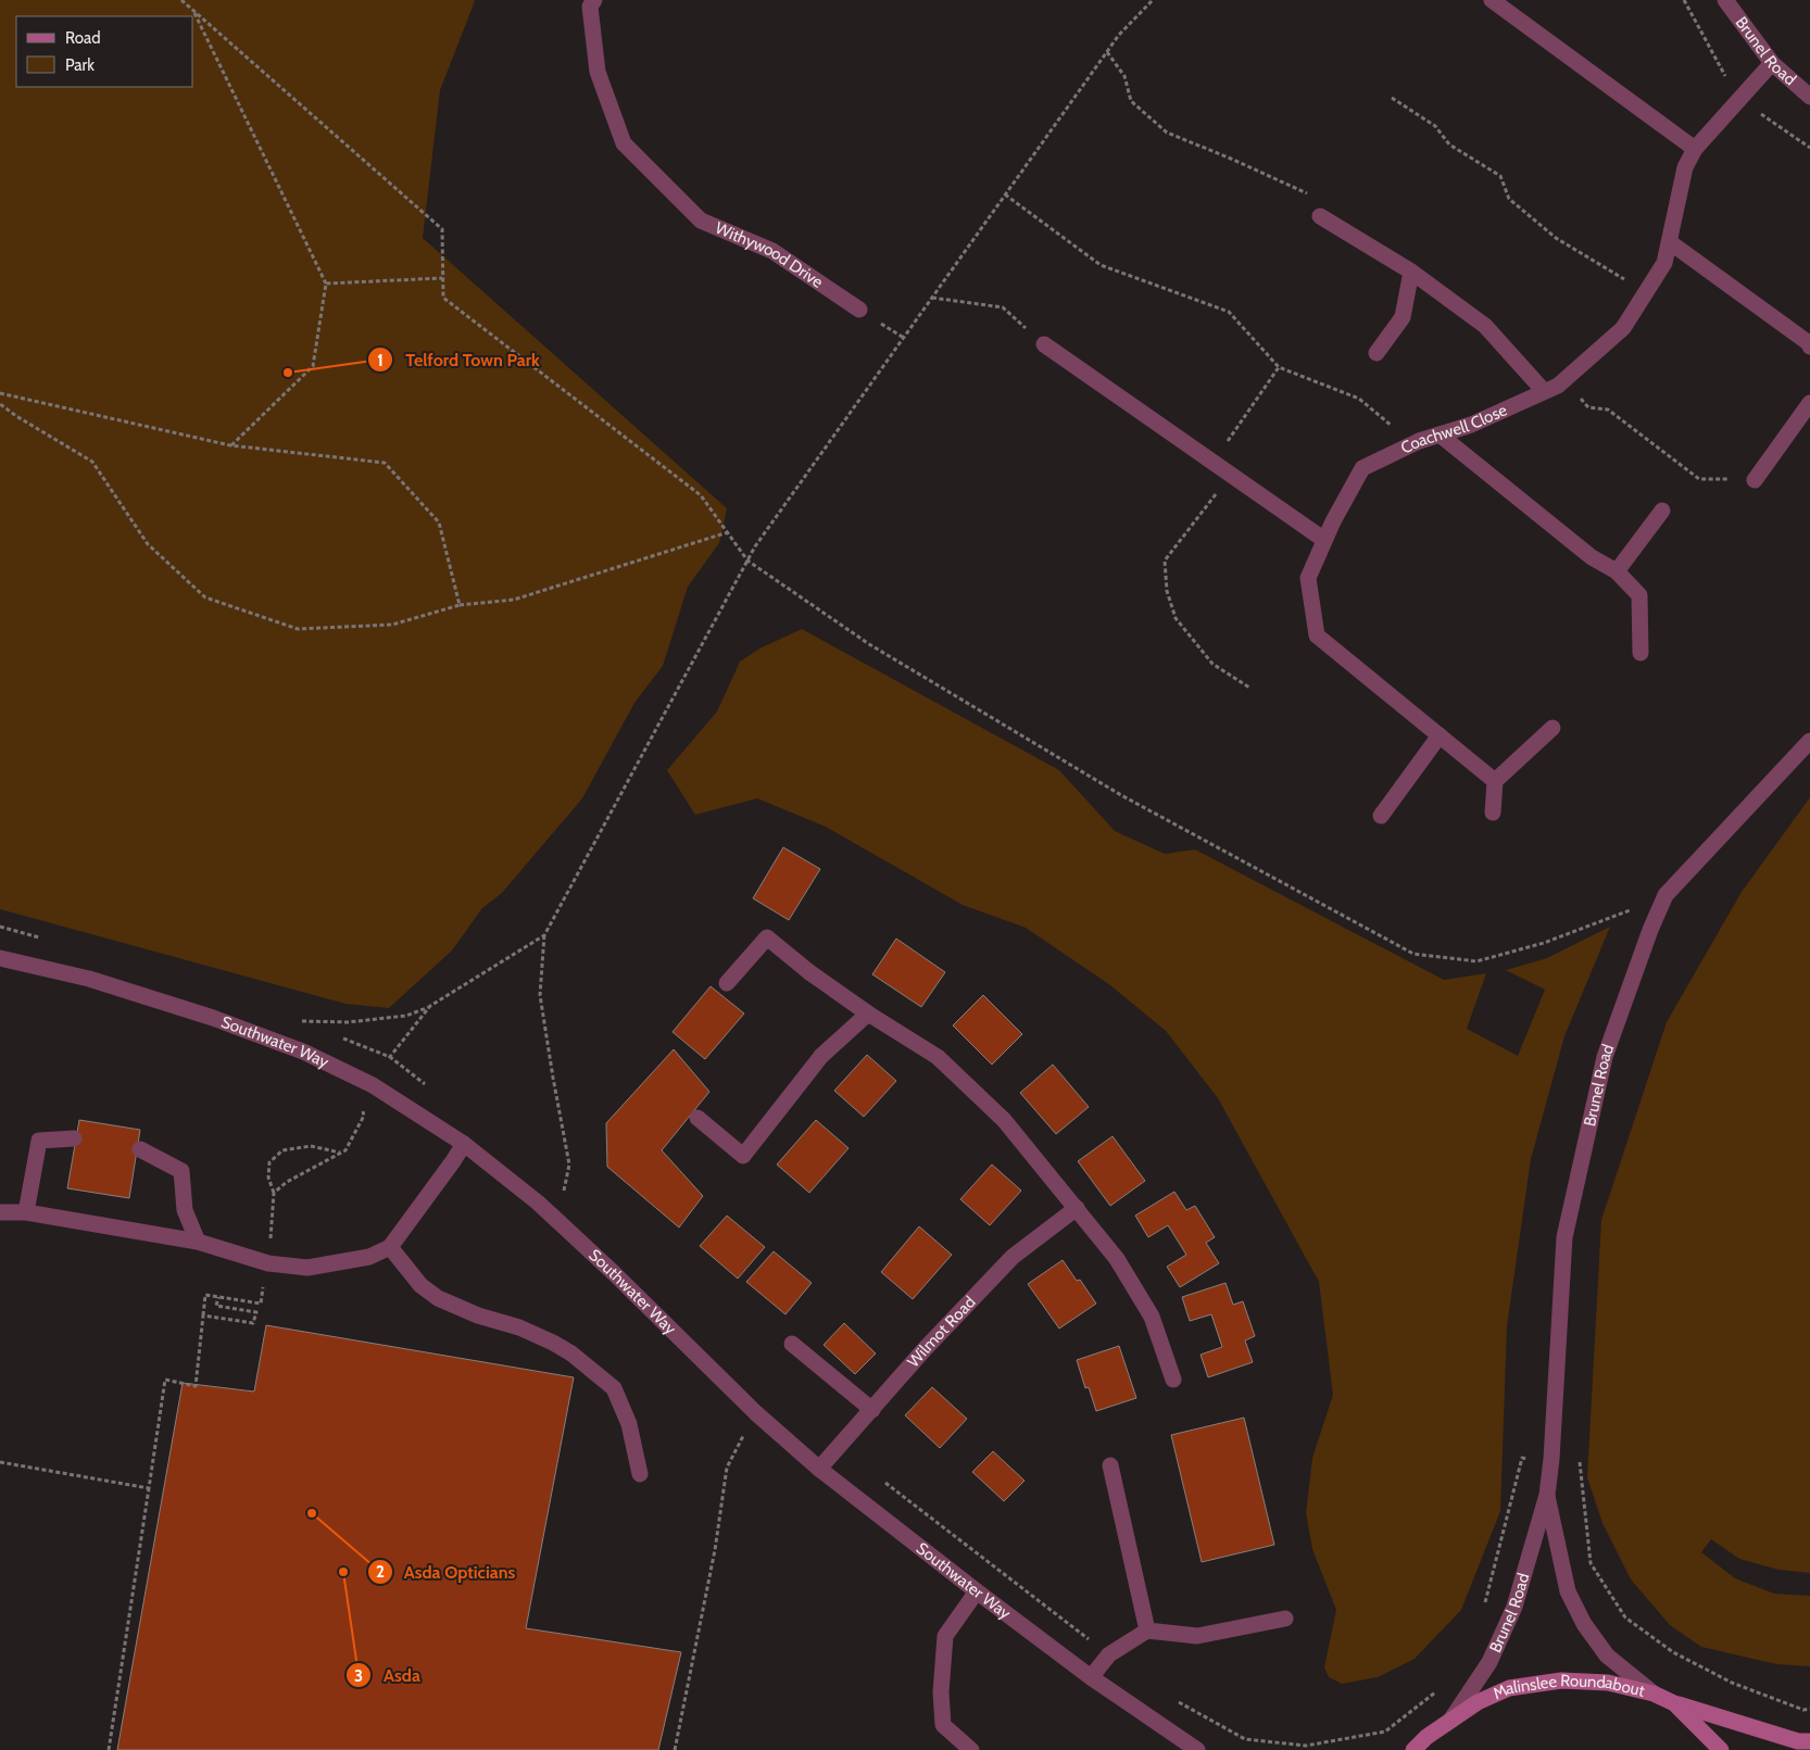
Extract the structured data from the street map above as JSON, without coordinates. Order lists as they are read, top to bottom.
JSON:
{
  "streets": {
    "main road": ["Malinslee Roundabout"],
    "street": [
      "Brunel Road",
      "Withywood Drive",
      "Coachwell Close",
      "Southwater Way",
      "Wilmot Road"
    ]
  },
  "crossings": [
    ["Brunel Road", "Coachwell Close"],
    ["Brunel Road", "Malinslee Roundabout"],
    ["Southwater Way", "Wilmot Road"]
  ],
  "places": ["Telford Town Park", "Asda Opticians", "Asda"],
  "legend": ["Road", "Park"]
}
